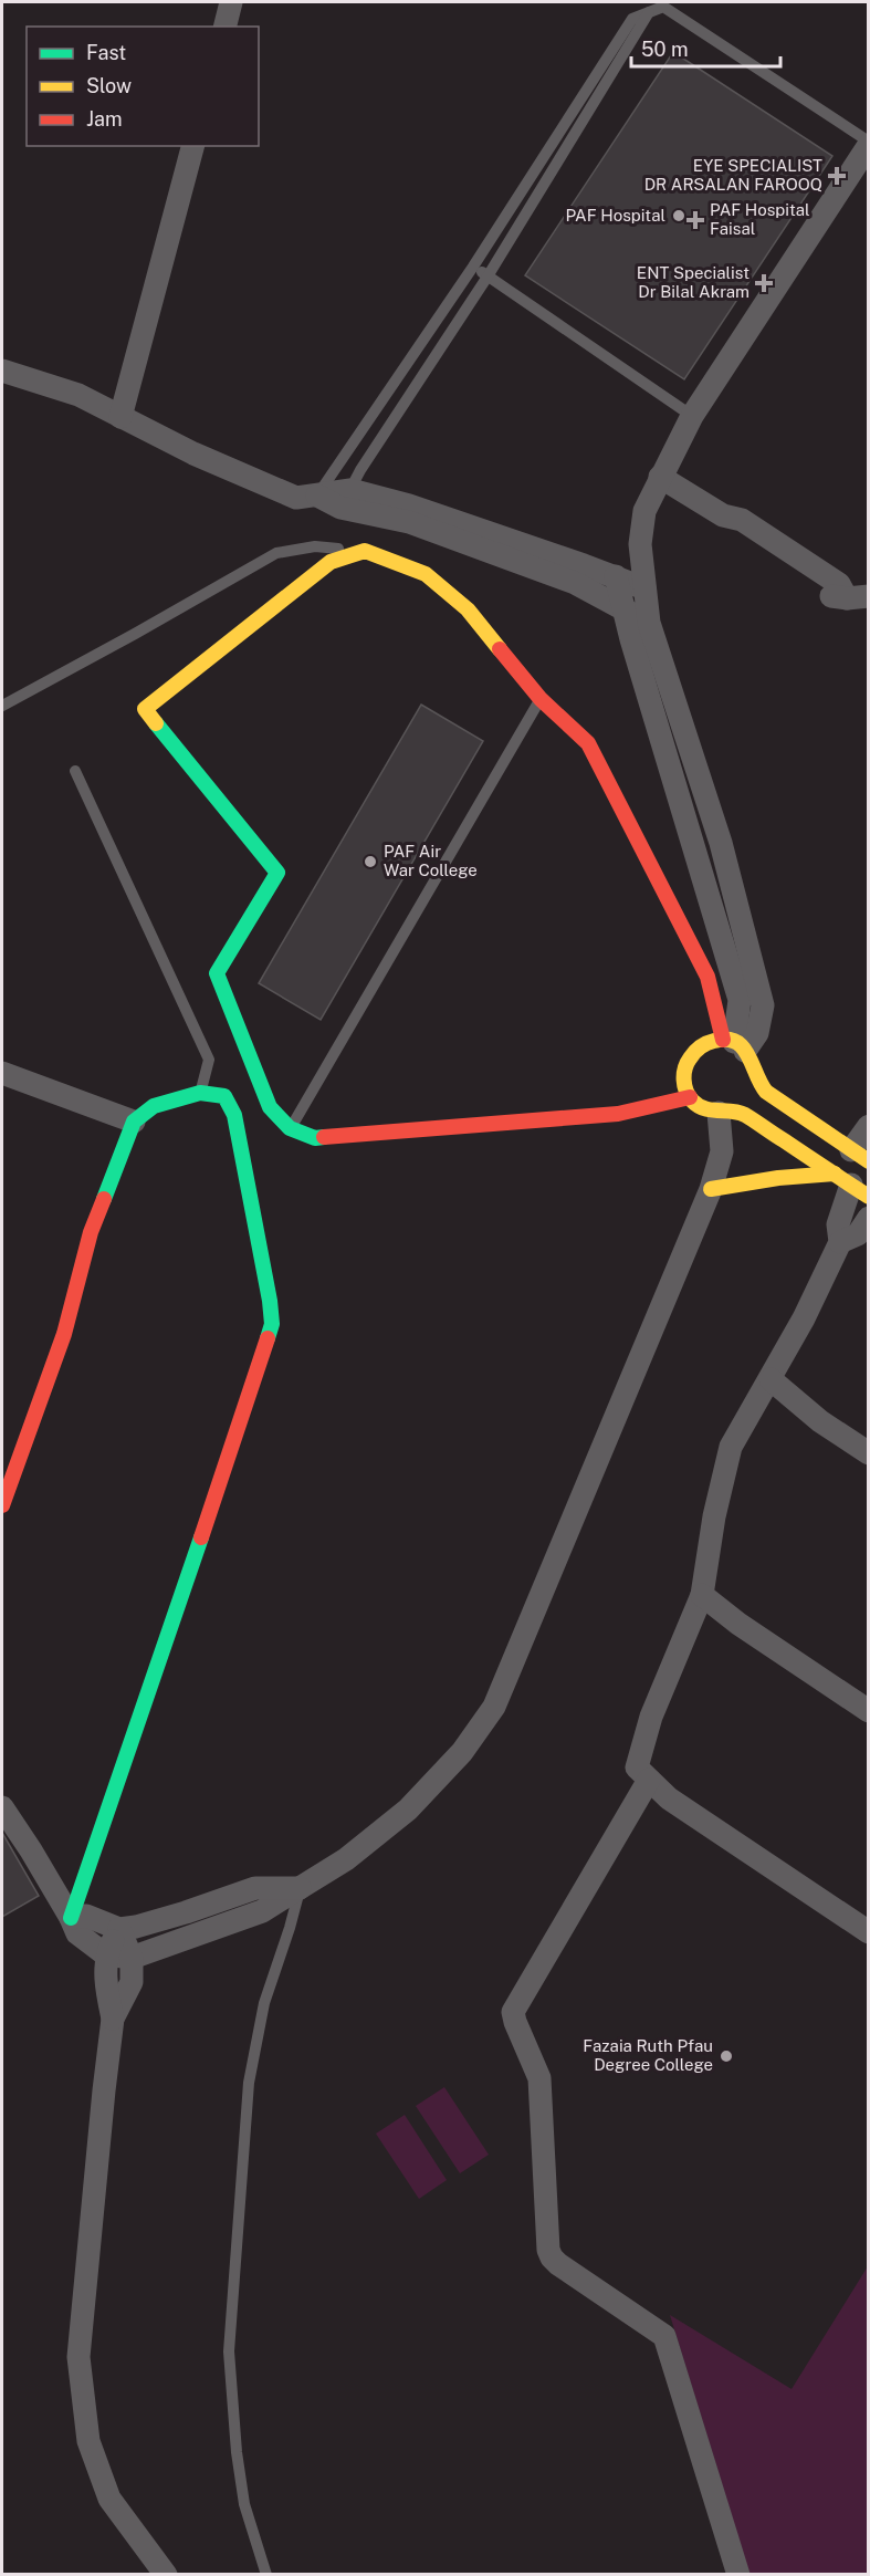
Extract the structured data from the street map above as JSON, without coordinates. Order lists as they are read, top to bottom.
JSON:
{
  "places": {
    "health": ["EYE SPECIALIST DR ARSALAN FAROOQ", "PAF Hospital Faisal", "ENT Specialist Dr Bilal Akram"],
    "other": ["PAF Hospital", "PAF Air War College", "Fazaia Ruth Pfau Degree College"]
  },
  "legend": ["Fast", "Slow", "Jam"],
  "scale_bar": "50 m"
}
